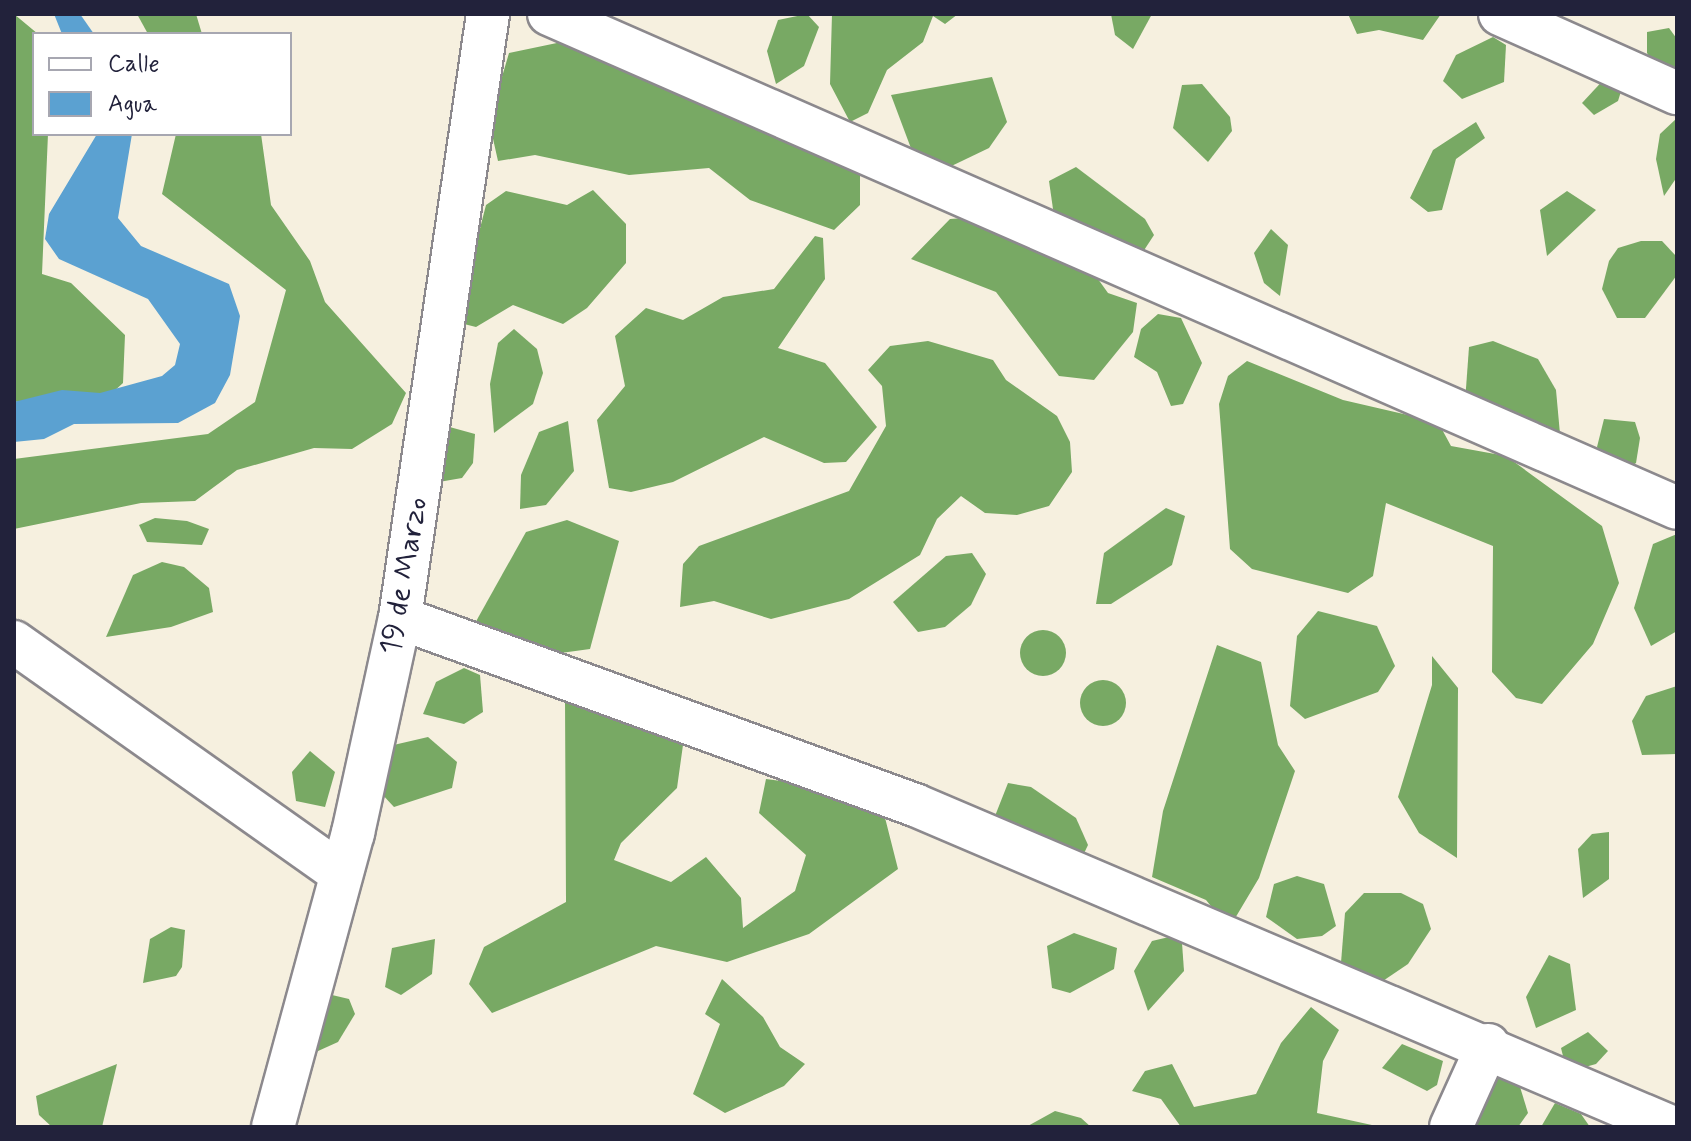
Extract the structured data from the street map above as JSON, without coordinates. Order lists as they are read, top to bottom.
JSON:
{
  "streets": {
    "street": ["19 de Marzo"]
  },
  "legend": ["Calle", "Agua"]
}
